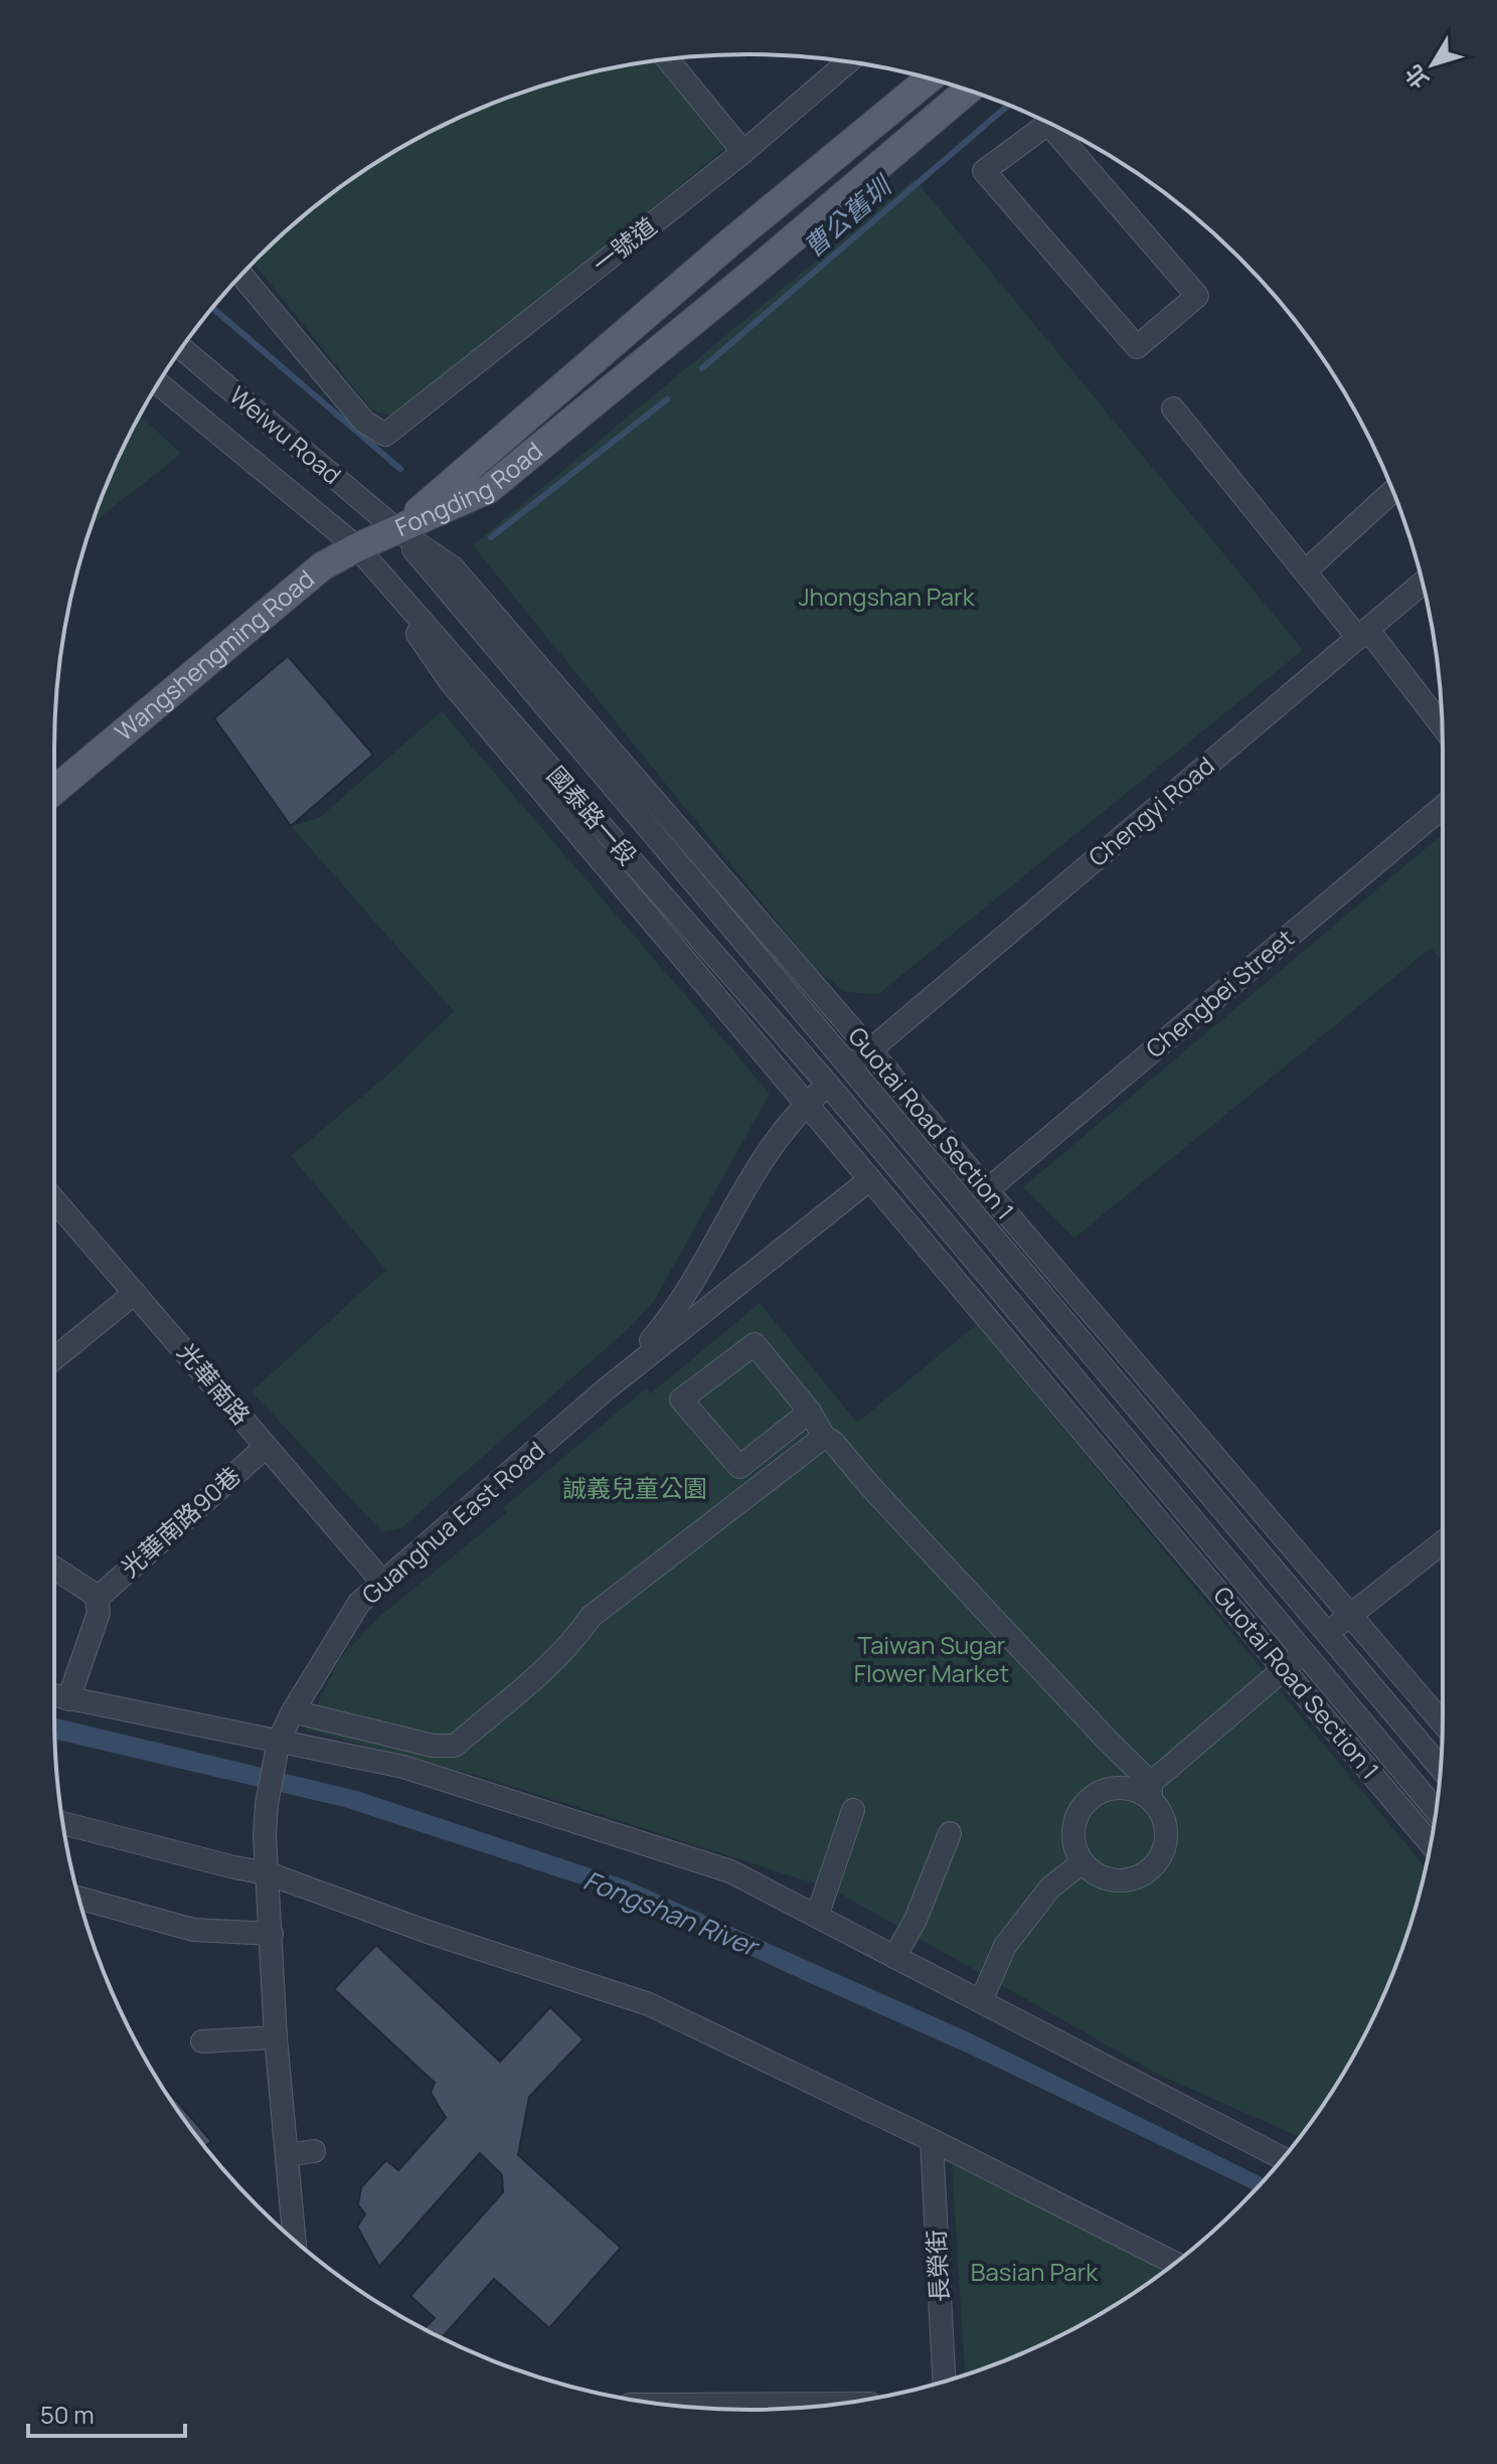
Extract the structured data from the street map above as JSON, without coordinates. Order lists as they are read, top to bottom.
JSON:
{
  "streets": {
    "main road": ["Fongding Road", "Wangshengming Road"],
    "street": [
      "一號道",
      "Weiwu Road",
      "Chengyi Road",
      "國泰路一段",
      "Chengbei Street",
      "Guotai Road Section 1",
      "光華南路",
      "光華南路90巷",
      "Guanghua East Road",
      "長榮街"
    ]
  },
  "crossings": [
    ["Weiwu Road", "Fongding Road"],
    ["Weiwu Road", "Wangshengming Road"],
    ["Weiwu Road", "國泰路一段"],
    ["Weiwu Road", "Guotai Road Section 1"],
    ["Fongding Road", "Wangshengming Road"],
    ["Fongding Road", "國泰路一段"],
    ["Fongding Road", "Guotai Road Section 1"],
    ["Wangshengming Road", "國泰路一段"],
    ["Wangshengming Road", "Guotai Road Section 1"],
    ["Chengyi Road", "Guotai Road Section 1"],
    ["Chengyi Road", "Guanghua East Road"],
    ["國泰路一段", "Guotai Road Section 1"],
    ["國泰路一段", "Guanghua East Road"],
    ["Chengbei Street", "Guotai Road Section 1"],
    ["Guotai Road Section 1", "Guanghua East Road"],
    ["光華南路", "光華南路90巷"],
    ["光華南路", "Guanghua East Road"]
  ],
  "water": ["曹公舊圳", "Fongshan River"],
  "parks": [
    "Jhongshan Park",
    "誠義兒童公園",
    "Taiwan Sugar Flower Market",
    "Basian Park"
  ],
  "scale_bar": "50 m",
  "north": "bottom left"
}
